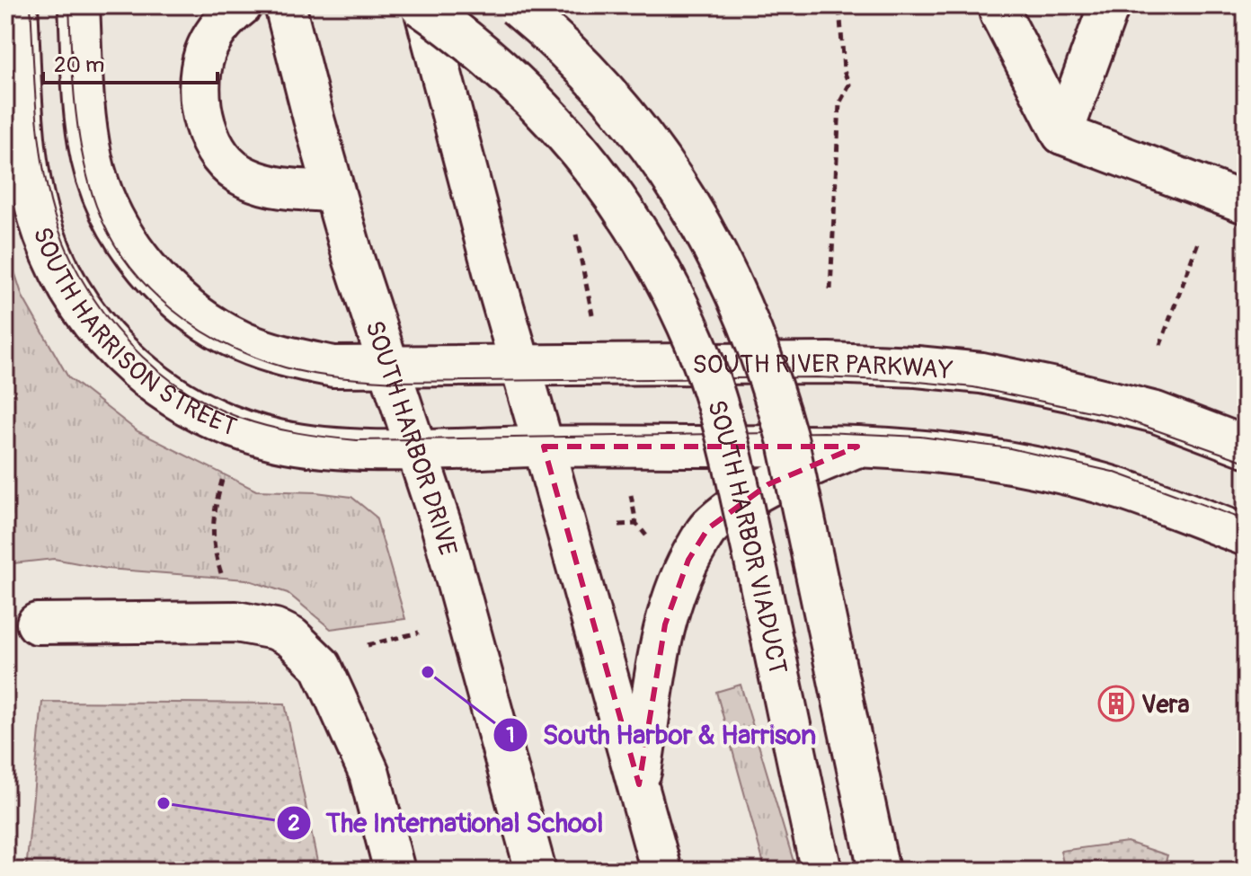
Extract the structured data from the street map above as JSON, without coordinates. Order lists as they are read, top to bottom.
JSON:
{
  "streets": {
    "main road": [
      "SOUTH HARRISON STREET",
      "SOUTH RIVER PARKWAY",
      "SOUTH HARBOR DRIVE",
      "SOUTH HARBOR VIADUCT"
    ]
  },
  "crossings": [
    ["SOUTH HARRISON STREET", "SOUTH RIVER PARKWAY"],
    ["SOUTH HARRISON STREET", "SOUTH HARBOR DRIVE"],
    ["SOUTH RIVER PARKWAY", "SOUTH HARBOR DRIVE"]
  ],
  "places": {
    "other": ["South Harbor & Harrison", "The International School"],
    "building": ["Vera"]
  },
  "scale_bar": "20 m"
}
